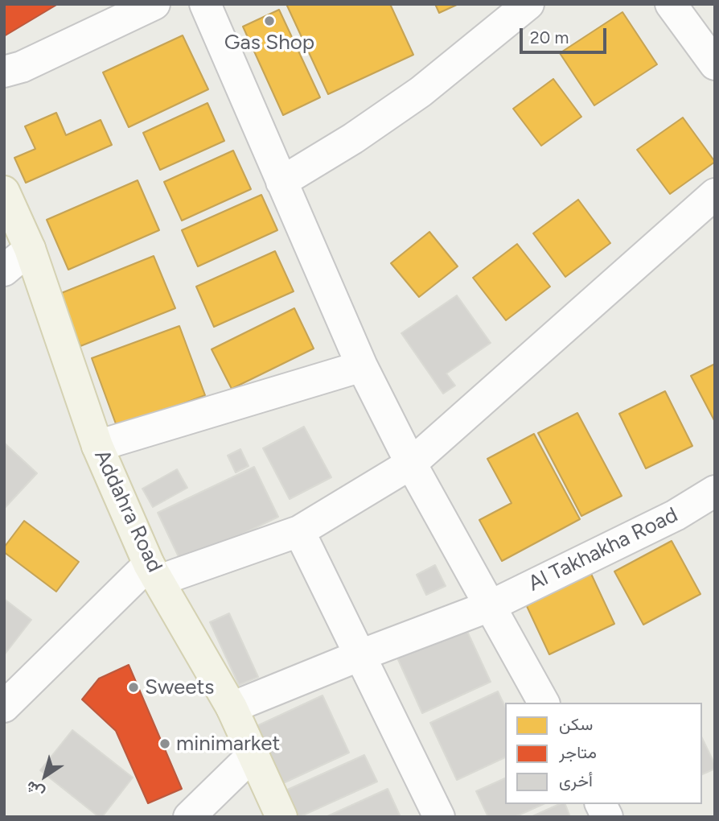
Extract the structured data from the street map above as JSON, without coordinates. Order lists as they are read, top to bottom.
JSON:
{
  "streets": {
    "main road": ["Addahra Road"],
    "street": ["Al Takhakha Road"]
  },
  "crossings": [
    ["Addahra Road", "Al Takhakha Road"]
  ],
  "places": ["Gas Shop", "Sweets", "minimarket"],
  "legend": ["سكن", "متاجر", "أخرى"],
  "scale_bar": "20 m",
  "north": "bottom left"
}
